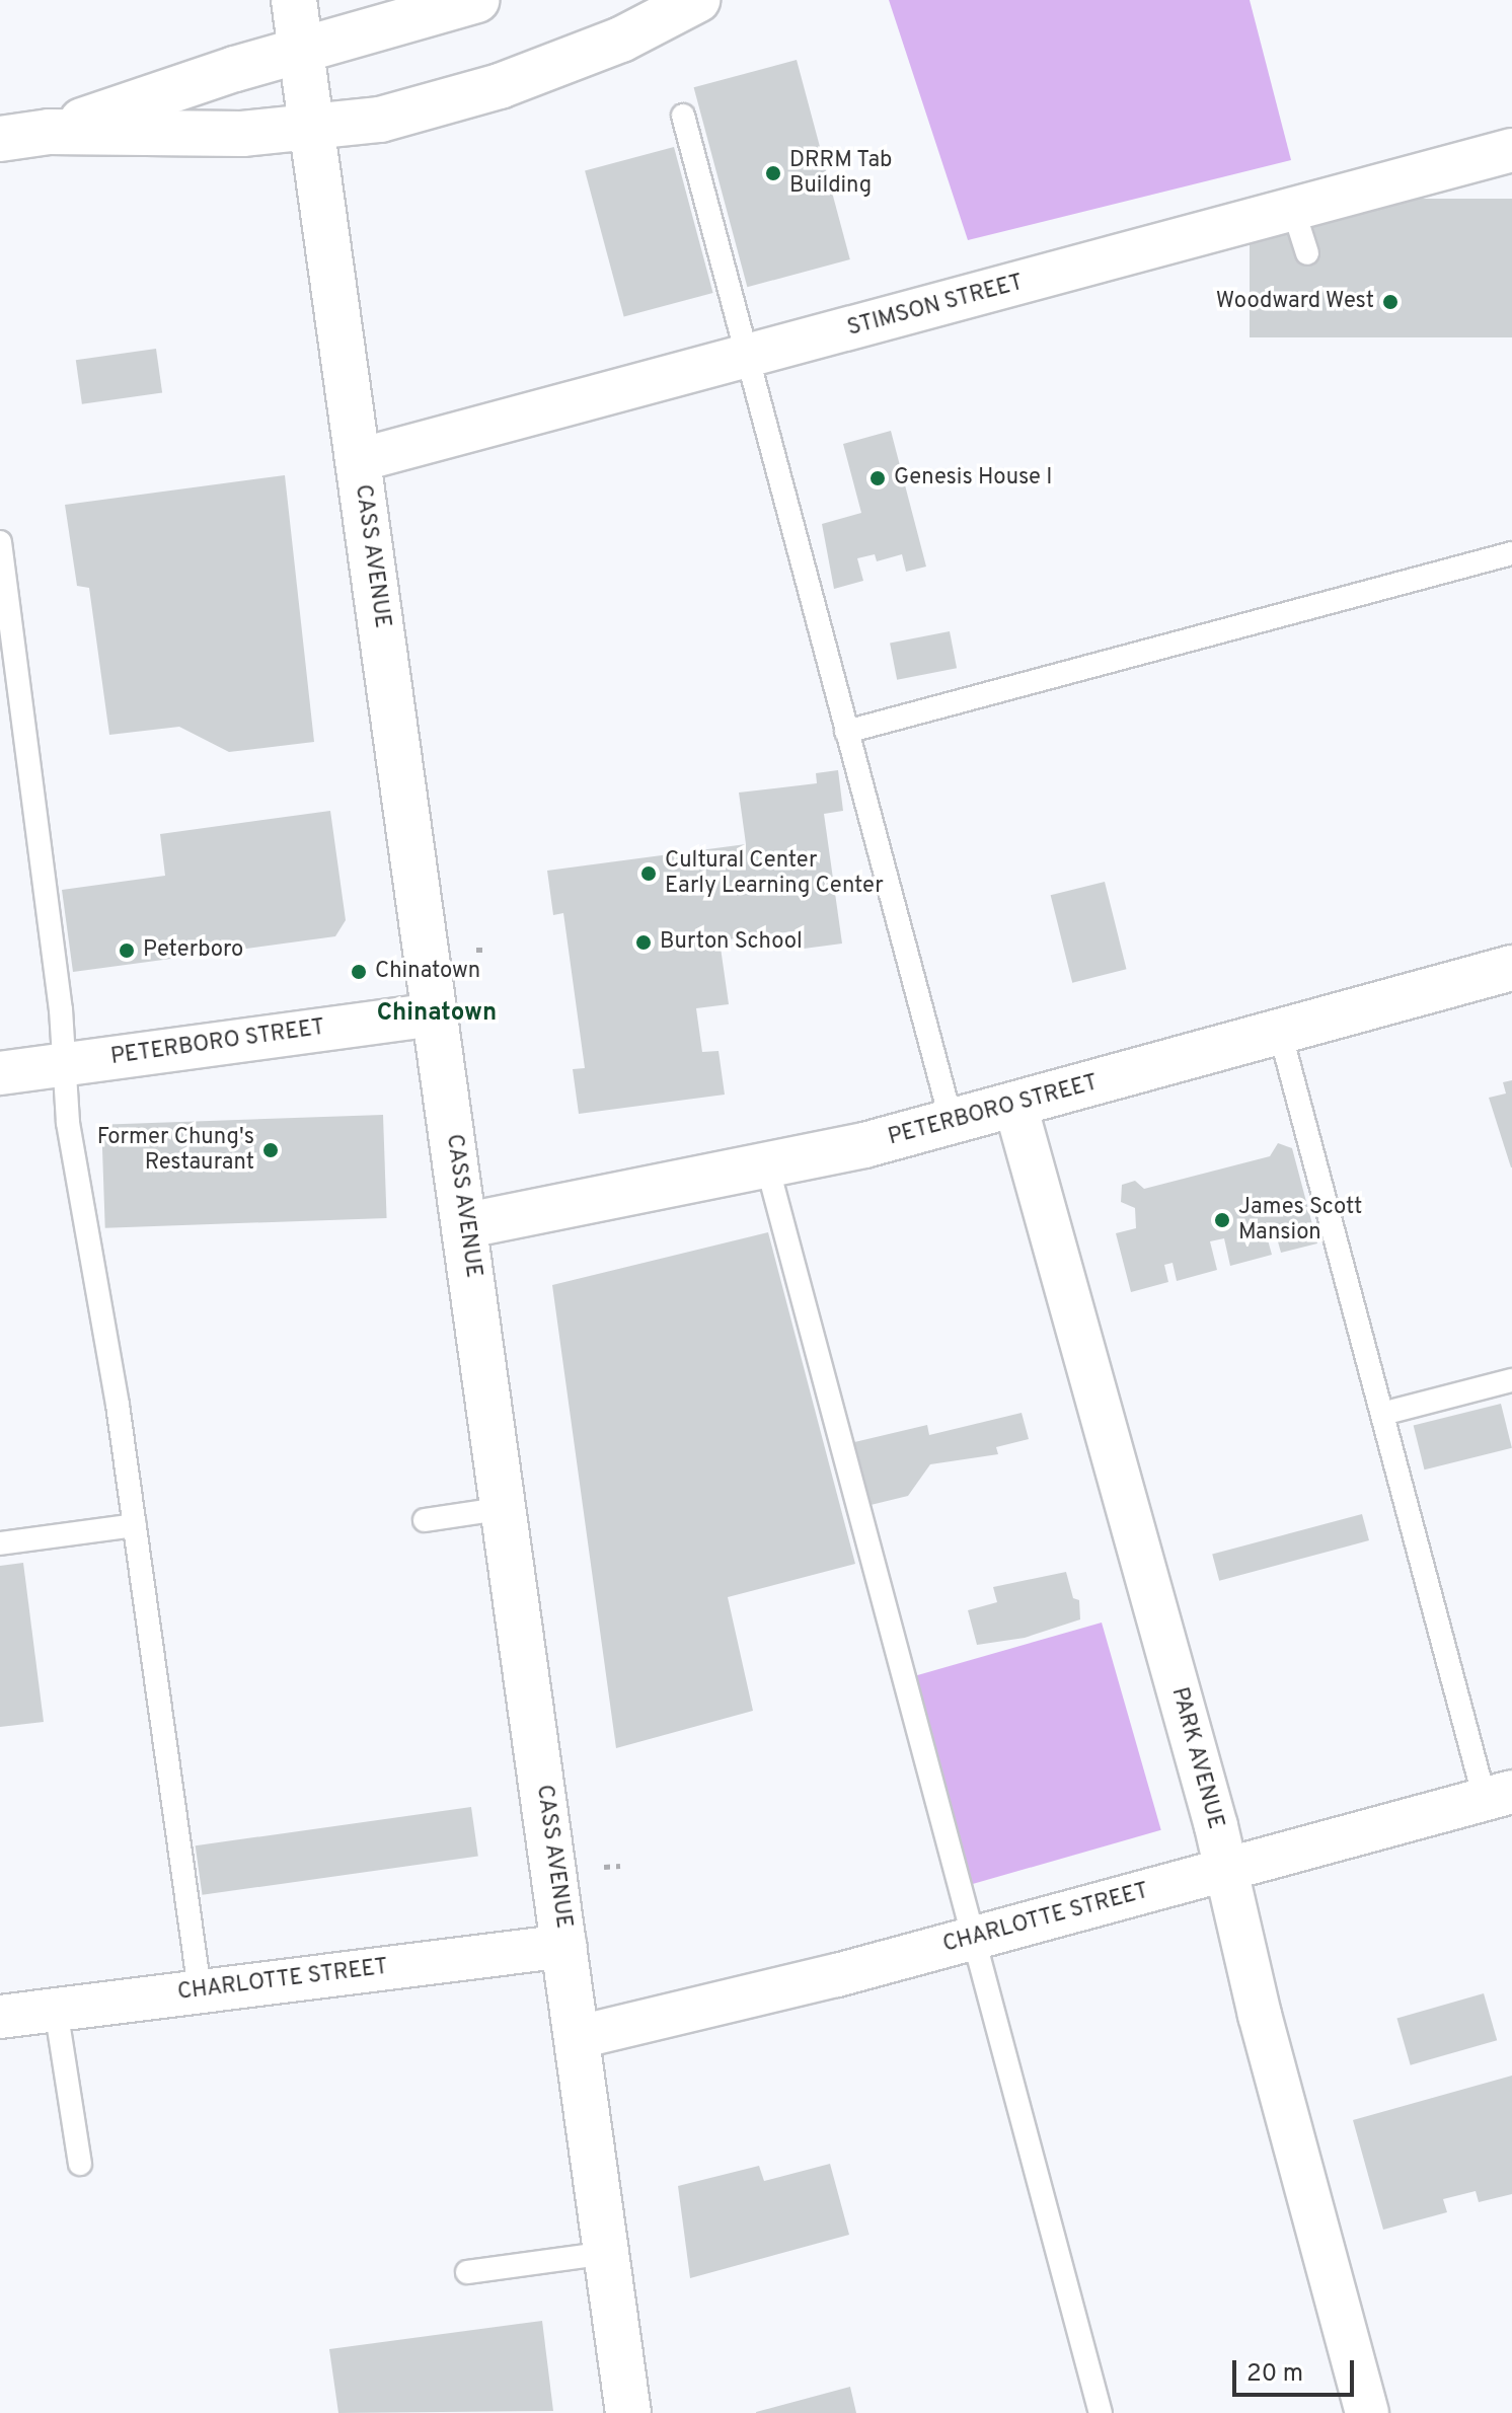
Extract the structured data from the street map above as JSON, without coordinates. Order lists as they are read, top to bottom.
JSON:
{
  "streets": {
    "street": [
      "STIMSON STREET",
      "CASS AVENUE",
      "PETERBORO STREET",
      "PARK AVENUE",
      "CHARLOTTE STREET"
    ]
  },
  "crossings": [
    ["STIMSON STREET", "CASS AVENUE"],
    ["CASS AVENUE", "PETERBORO STREET"],
    ["CASS AVENUE", "CHARLOTTE STREET"],
    ["PETERBORO STREET", "PARK AVENUE"],
    ["PARK AVENUE", "CHARLOTTE STREET"]
  ],
  "districts": ["Chinatown"],
  "places": [
    "DRRM Tab Building",
    "Woodward West",
    "Genesis House I",
    "Cultural Center Early Learning Center",
    "Burton School",
    "Peterboro",
    "Chinatown",
    "Former Chung's Restaurant",
    "James Scott Mansion"
  ],
  "scale_bar": "20 m"
}
